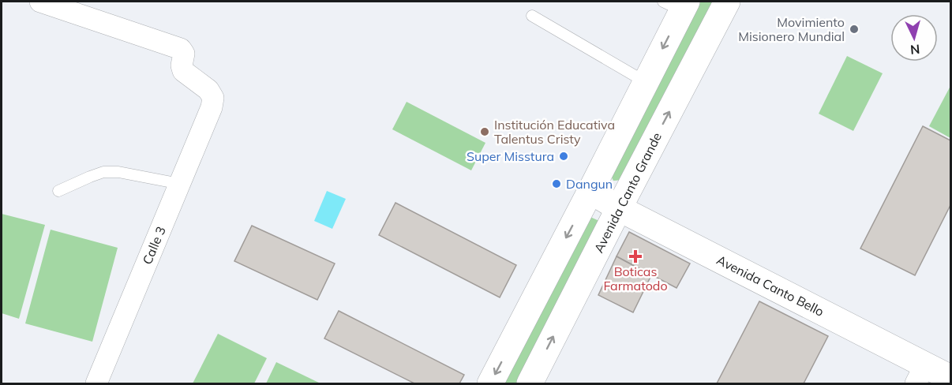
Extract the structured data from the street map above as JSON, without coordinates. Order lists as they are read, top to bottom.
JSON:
{
  "streets": {
    "main road": ["Avenida Canto Grande", "Avenida Canto Bello"],
    "street": ["Calle 3"]
  },
  "crossings": [
    ["Avenida Canto Grande", "Avenida Canto Bello"]
  ],
  "places": {
    "other": [
      "Movimiento Misionero Mundial",
      "Institución Educativa Talentus Cristy",
      "Super Misstura",
      "Dangun"
    ],
    "health": ["Boticas Farmatodo"]
  },
  "north": "bottom"
}
